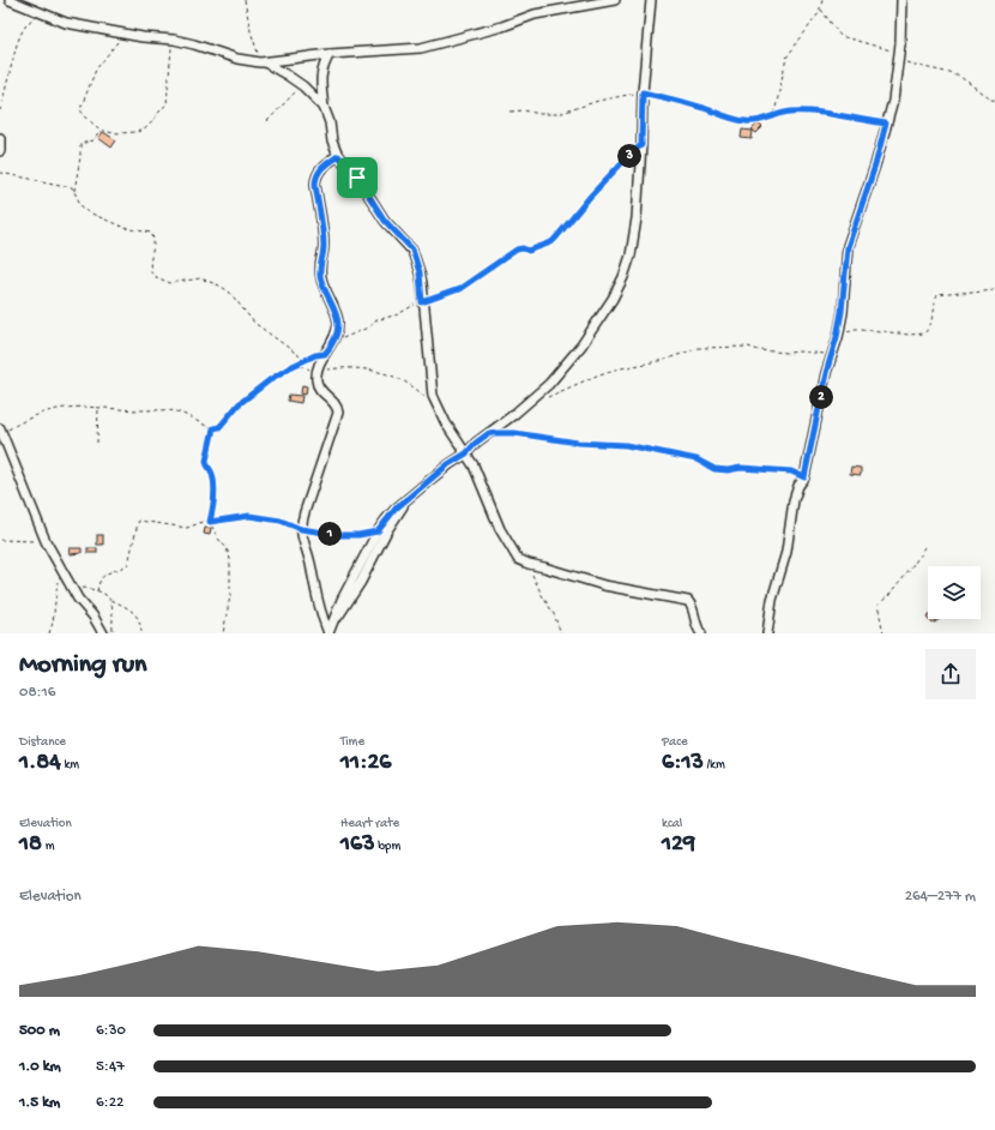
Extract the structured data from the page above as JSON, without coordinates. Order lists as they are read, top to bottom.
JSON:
{
  "page": {
    "pins": ["3", "2", "1"],
    "heading": ["Morning run", "08:16"],
    "stats": [
      ["Distance", "1.84 km"],
      ["Time", "11:26"],
      ["Pace", "6:13 /km"],
      ["Elevation", "18 m"],
      ["Heart rate", "163 bpm"],
      ["kcal", "129"]
    ],
    "chart": ["Elevation", "264–277 m"],
    "list": [
      {
        "name": "500 m",
        "note": "6:30"
      },
      {
        "name": "1.0 km",
        "note": "5:47"
      },
      {
        "name": "1.5 km",
        "note": "6:22"
      }
    ]
  }
}
